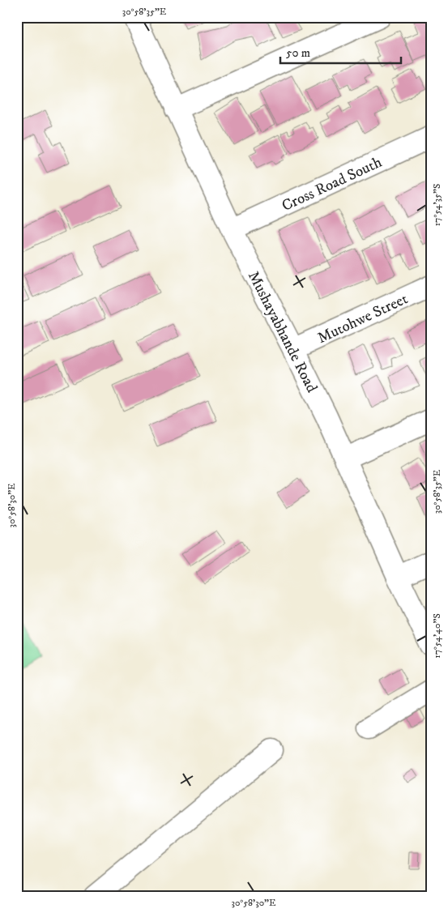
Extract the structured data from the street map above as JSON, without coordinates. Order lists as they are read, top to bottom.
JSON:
{
  "streets": {
    "street": ["Cross Road South", "Mutohwe Street", "Mushayabhande Road"]
  },
  "crossings": [
    ["Cross Road South", "Mushayabhande Road"],
    ["Mutohwe Street", "Mushayabhande Road"]
  ],
  "scale_bar": "50 m",
  "coordinates": [
    "30°58'35\"E",
    "17°54'35\"S",
    "30°58'30\"E",
    "17°54'40\"S"
  ]
}
